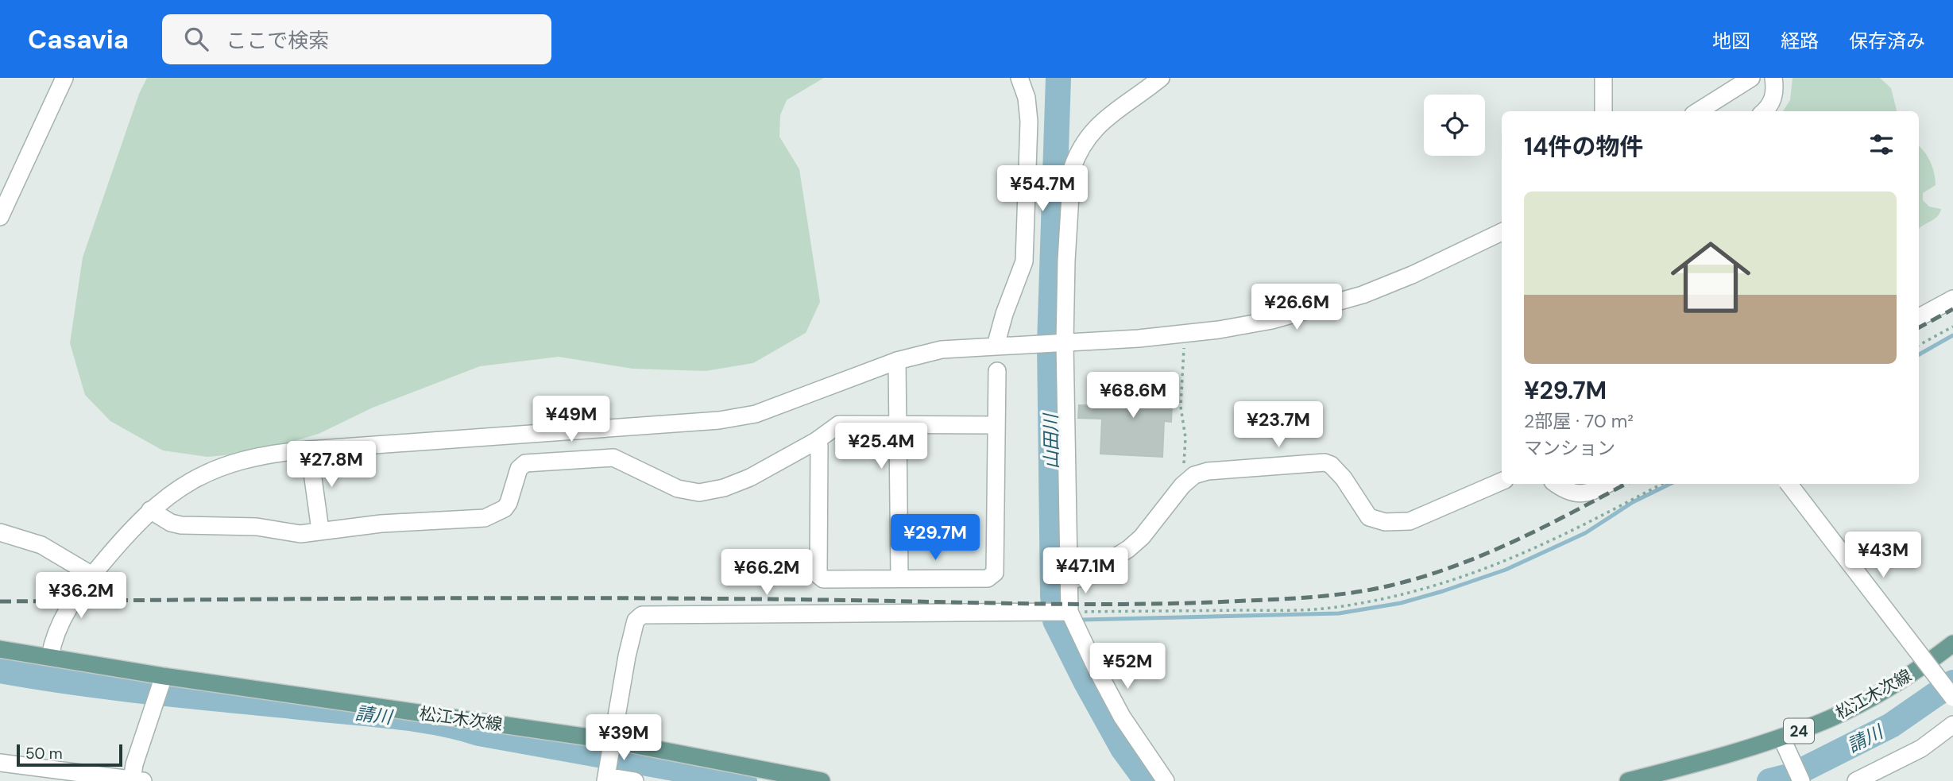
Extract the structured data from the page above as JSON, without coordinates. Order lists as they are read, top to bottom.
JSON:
{
  "streets": {
    "main road": ["松江木次線", "24"]
  },
  "water": ["山田川", "請川"],
  "scale_bar": "50 m",
  "page": {
    "header": "Casavia",
    "search": "ここで検索",
    "nav": ["地図", "経路", "保存済み"],
    "heading": "14件の物件",
    "price": [
      "¥54.7M",
      "¥26.6M",
      "¥68.6M",
      "¥49M",
      "¥23.7M",
      "¥25.4M",
      "¥27.8M",
      "¥29.7M",
      "¥43M",
      "¥47.1M",
      "¥66.2M",
      "¥36.2M",
      "¥52M",
      "¥39M"
    ],
    "list": [
      {
        "name": "¥29.7M",
        "note": "2部屋 · 70 m² · マンション"
      }
    ],
    "scale": "50 m"
  }
}
